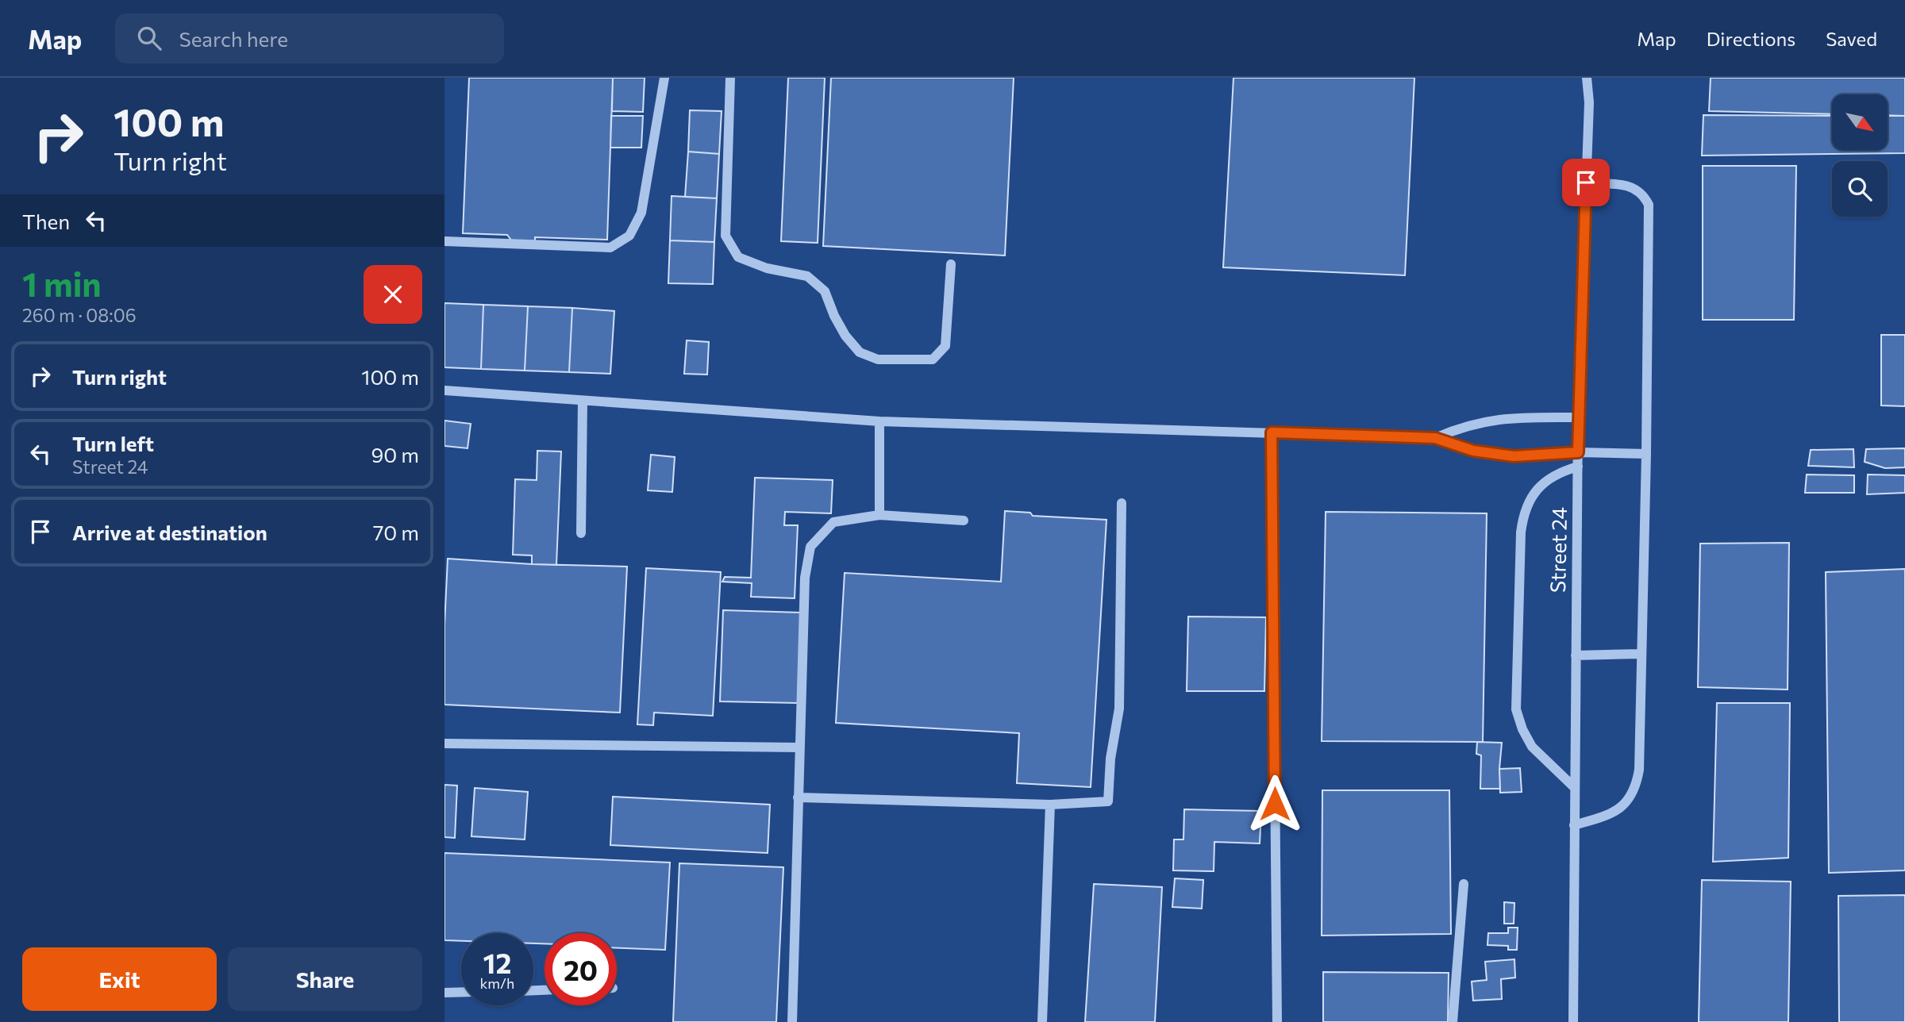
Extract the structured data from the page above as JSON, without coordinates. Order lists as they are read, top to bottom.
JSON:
{
  "streets": {
    "street": ["Street 24"]
  },
  "north": "bottom right",
  "page": {
    "header": "Map",
    "search": "Search here",
    "nav": ["Map", "Directions", "Saved"],
    "turn": ["100 m", "Turn right"],
    "then": "Then",
    "heading": ["1 min", "260 m · 08:06"],
    "list": [
      {
        "name": "Turn right",
        "value": "100 m"
      },
      {
        "name": "Turn left",
        "note": "Street 24",
        "value": "90 m"
      },
      {
        "name": "Arrive at destination",
        "value": "70 m"
      }
    ],
    "speed": "12 km/h",
    "limit": "20",
    "buttons": ["Exit", "Share"]
  }
}
